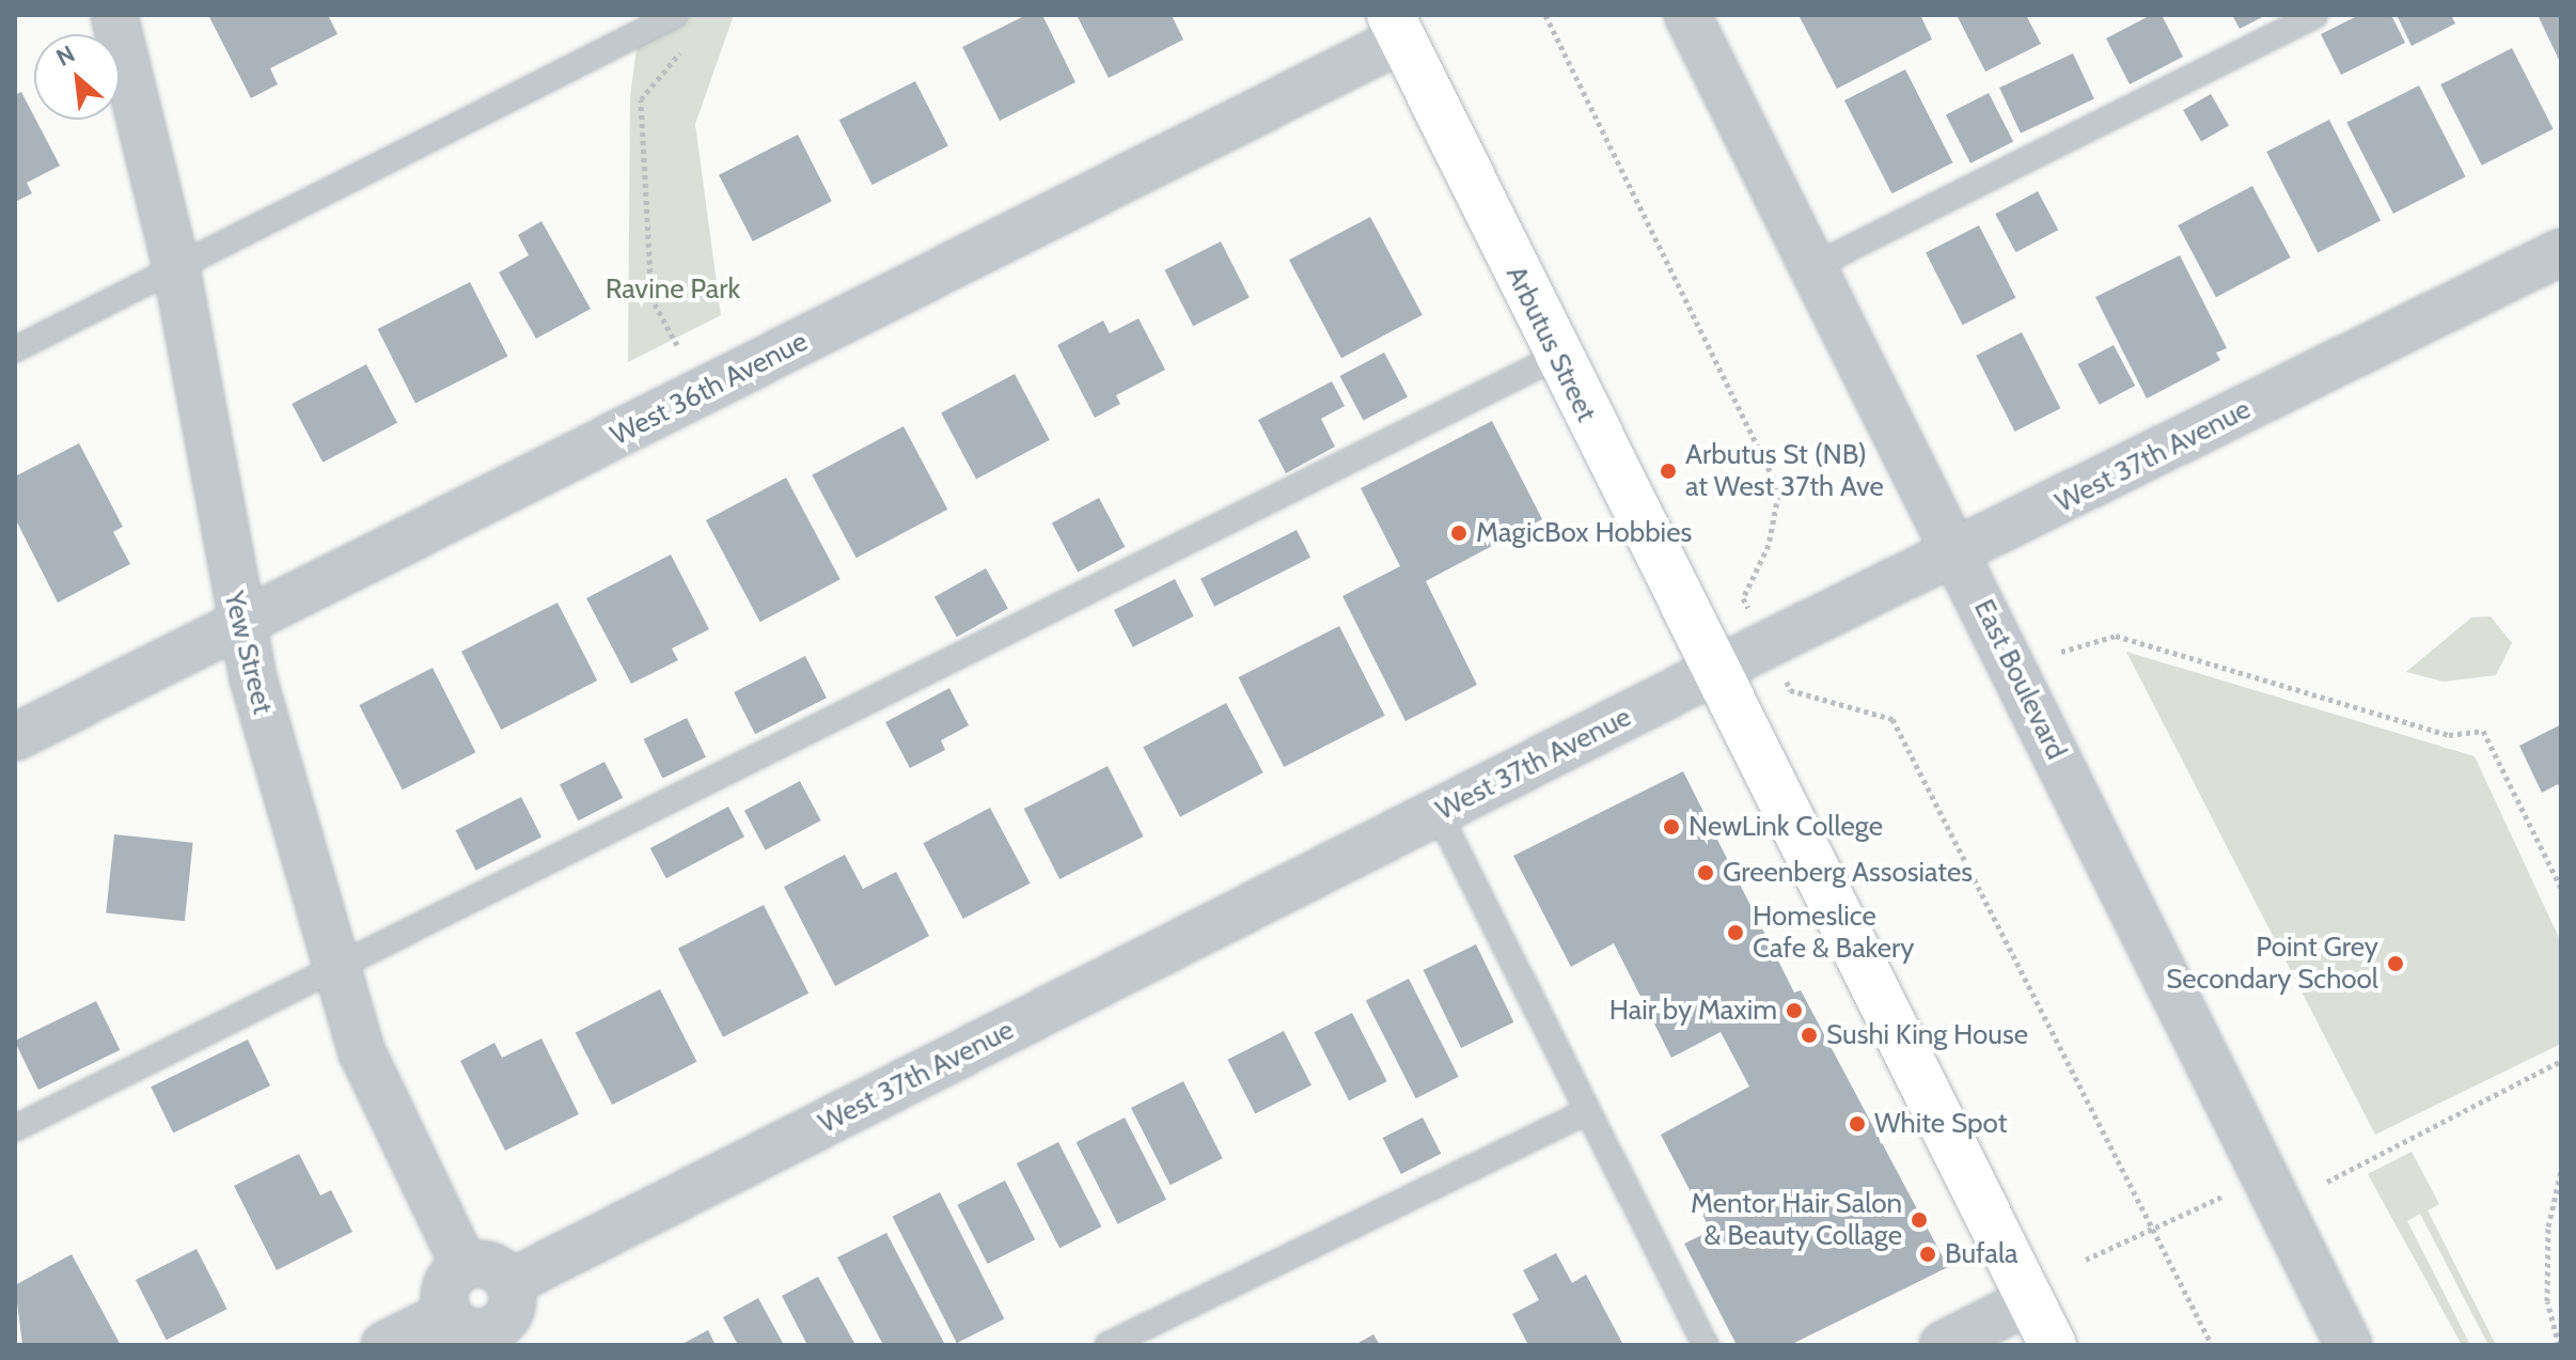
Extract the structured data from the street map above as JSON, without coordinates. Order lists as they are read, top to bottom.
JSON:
{
  "streets": {
    "main road": ["Arbutus Street"],
    "street": [
      "West 36th Avenue",
      "West 37th Avenue",
      "Yew Street",
      "East Boulevard"
    ]
  },
  "crossings": [
    ["Arbutus Street", "West 36th Avenue"],
    ["Arbutus Street", "West 37th Avenue"],
    ["West 36th Avenue", "Yew Street"],
    ["West 37th Avenue", "Yew Street"],
    ["West 37th Avenue", "East Boulevard"]
  ],
  "parks": ["Ravine Park"],
  "places": [
    "Arbutus St (NB) at West 37th Ave",
    "MagicBox Hobbies",
    "NewLink College",
    "Greenberg Assosiates",
    "Homeslice Cafe & Bakery",
    "Point Grey Secondary School",
    "Hair by Maxim",
    "Sushi King House",
    "White Spot",
    "Mentor Hair Salon & Beauty Collage",
    "Bufala"
  ],
  "north": "top left"
}
